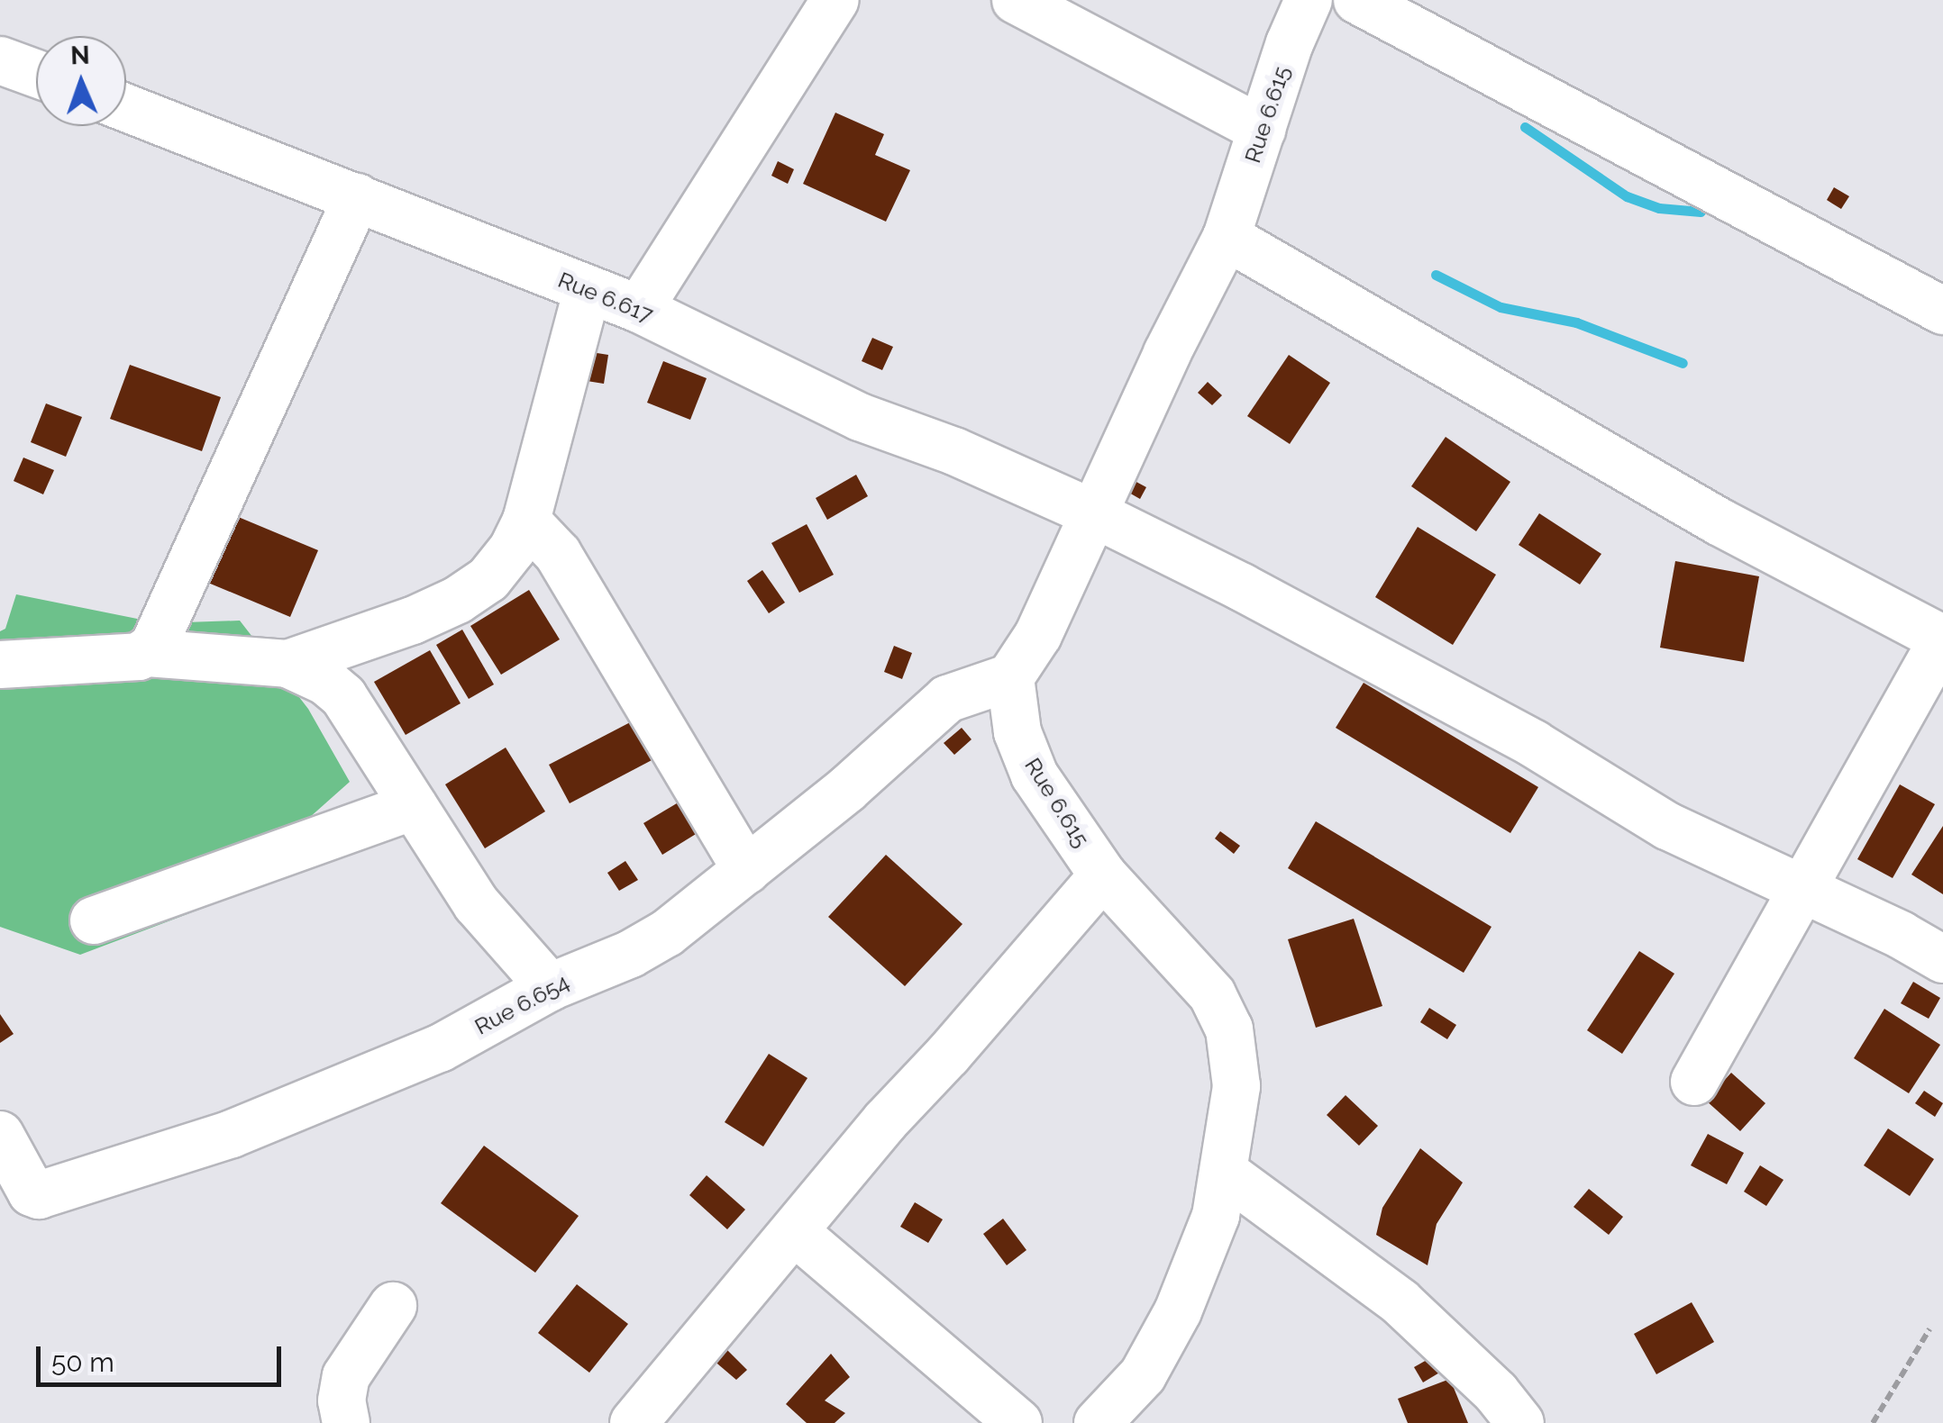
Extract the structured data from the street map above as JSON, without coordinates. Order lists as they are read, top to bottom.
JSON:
{
  "streets": {
    "street": ["Rue 6.615", "Rue 6.617", "Rue 6.654"]
  },
  "crossings": [
    ["Rue 6.615", "Rue 6.617"],
    ["Rue 6.615", "Rue 6.654"]
  ],
  "scale_bar": "50 m",
  "north": "top"
}
